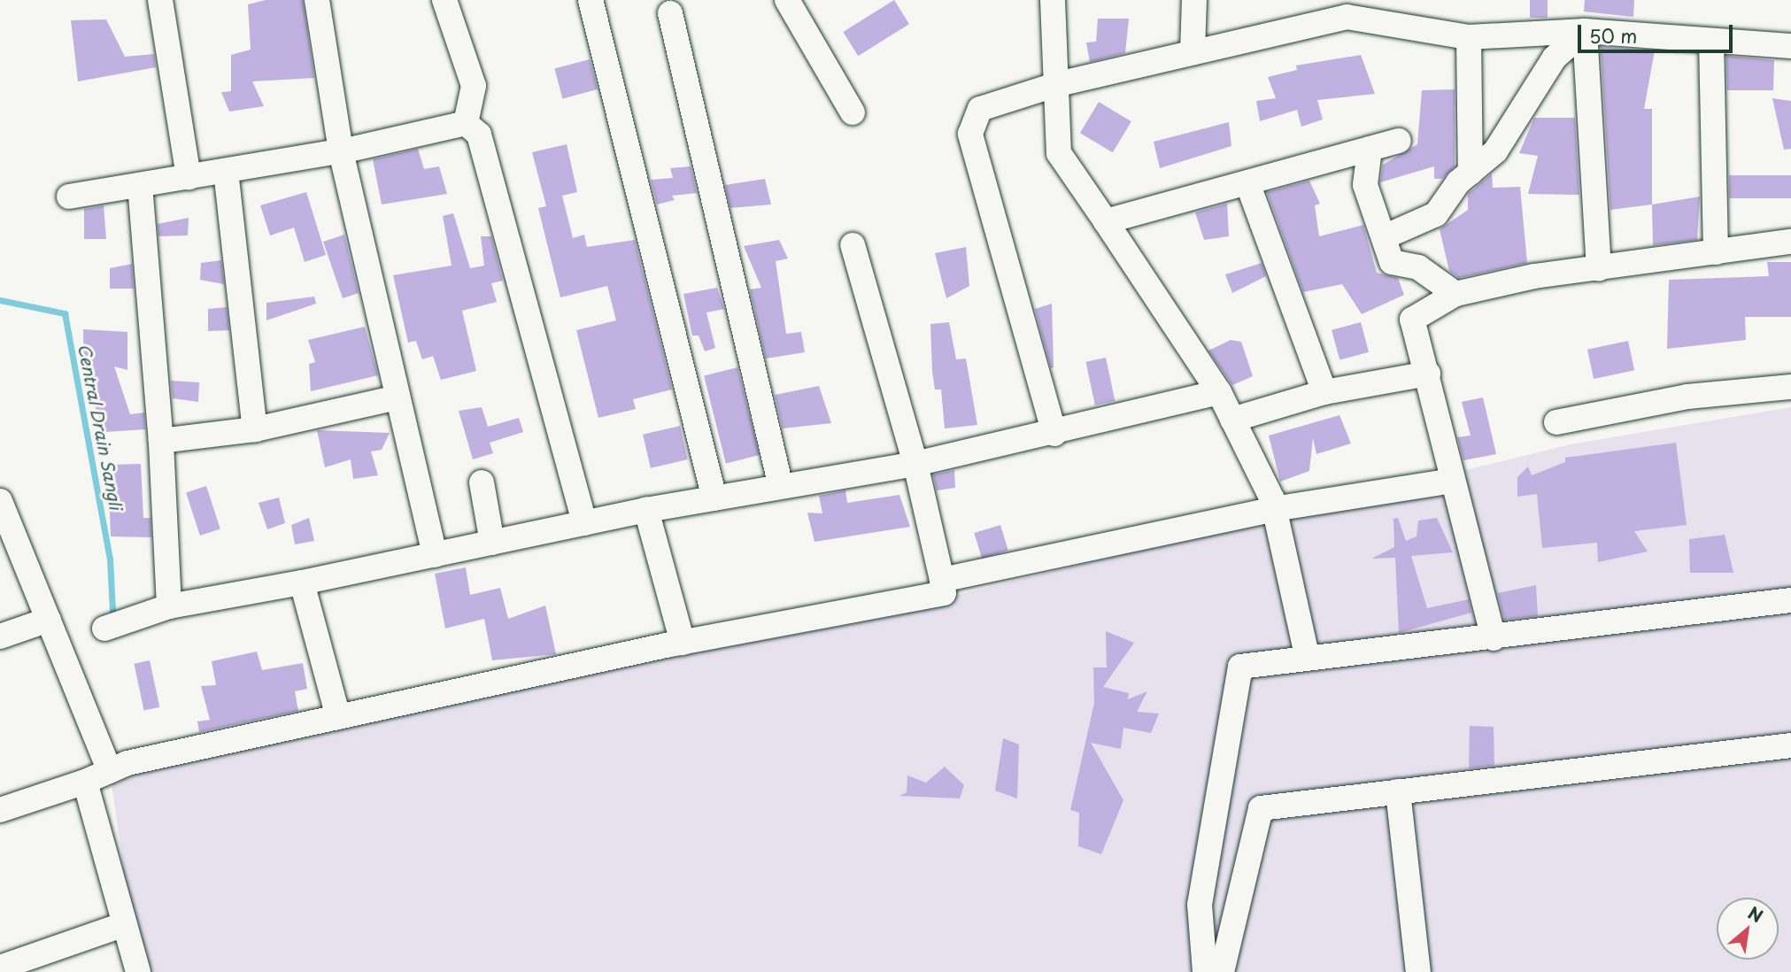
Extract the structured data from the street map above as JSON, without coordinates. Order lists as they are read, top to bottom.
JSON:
{
  "water": ["Central Drain Sangli"],
  "scale_bar": "50 m",
  "north": "top right"
}
